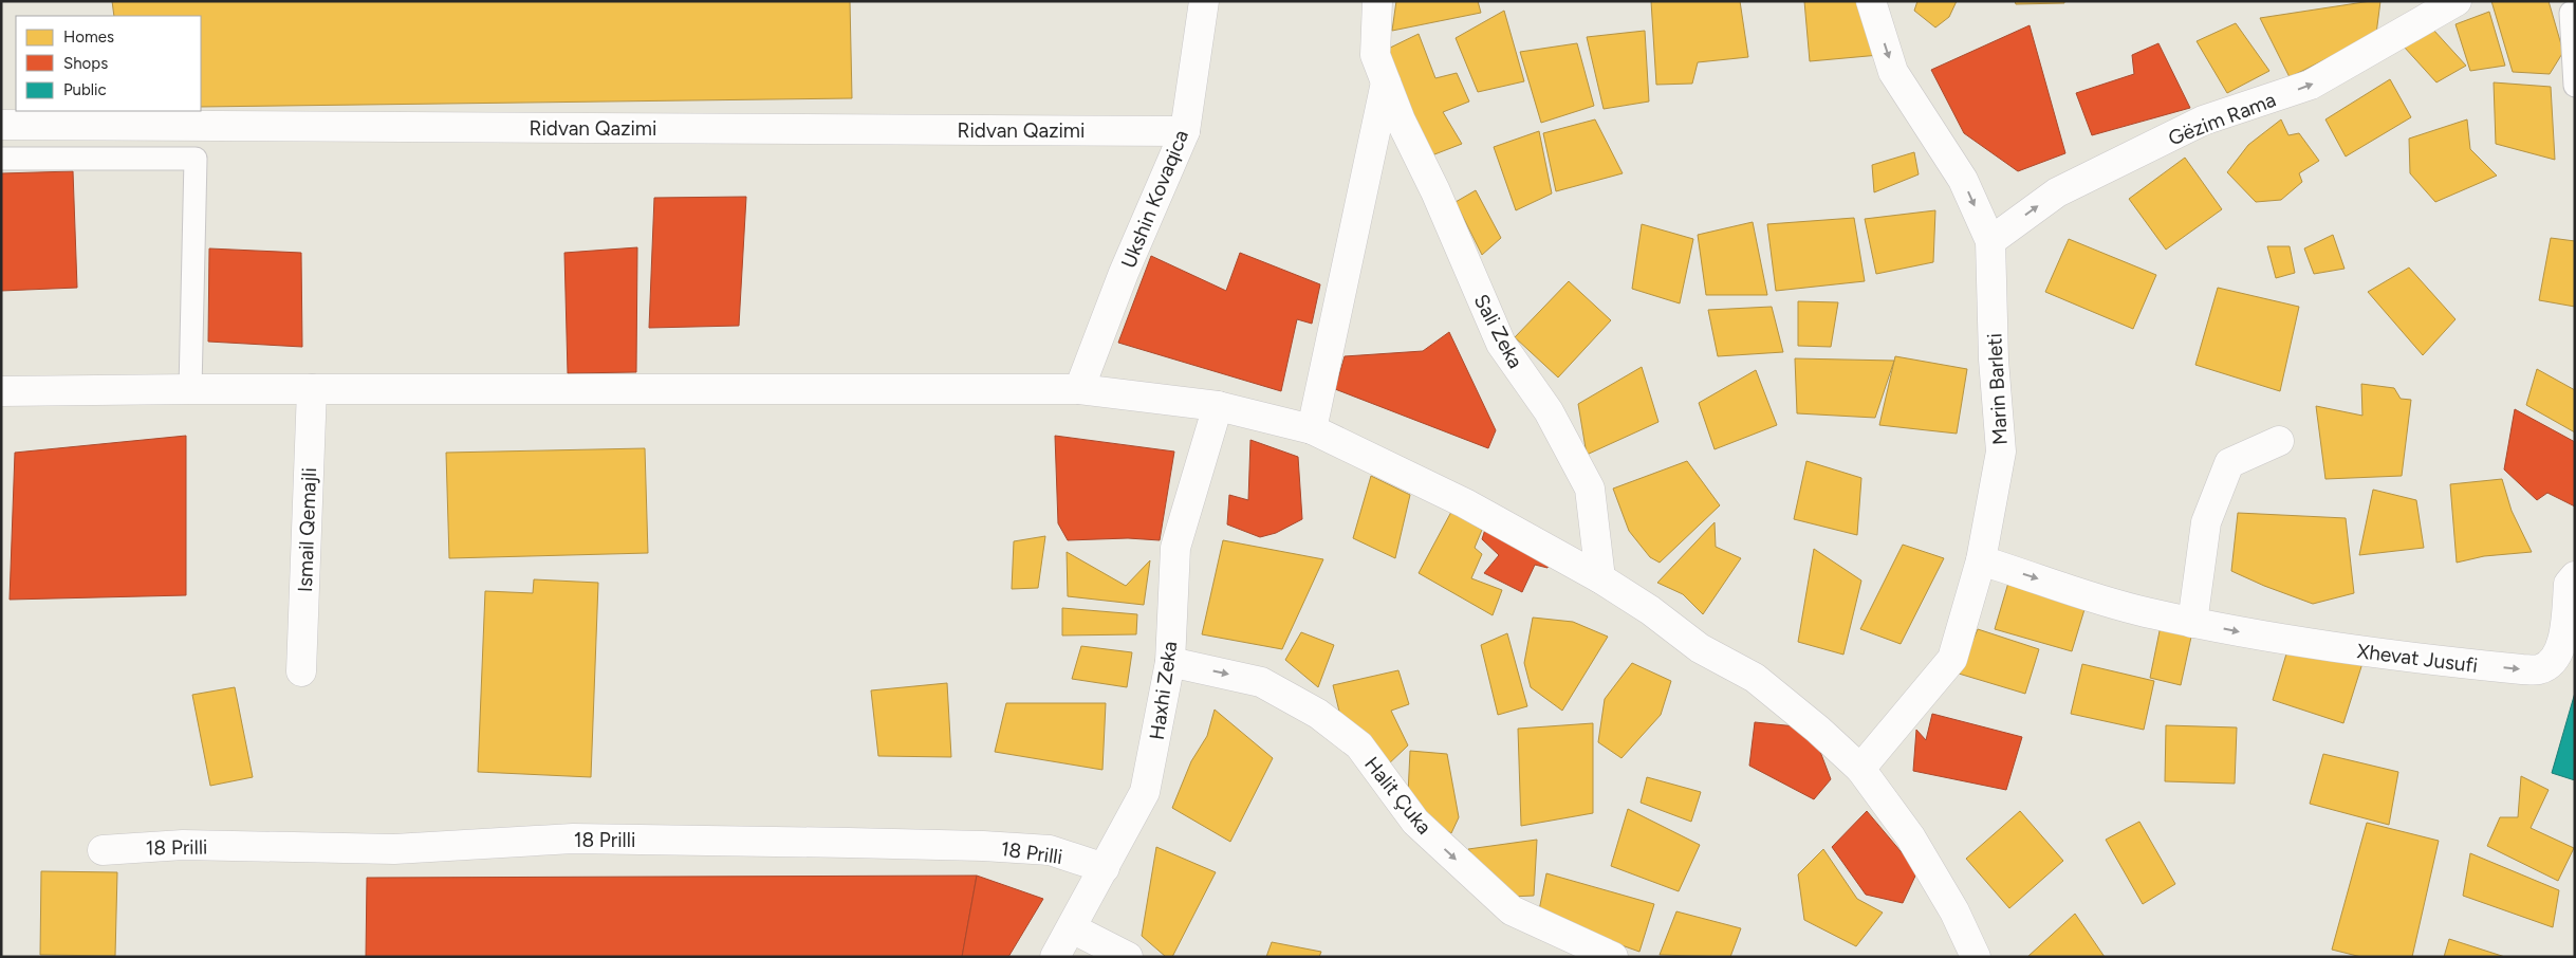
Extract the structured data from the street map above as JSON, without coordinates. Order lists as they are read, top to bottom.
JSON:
{
  "streets": {
    "street": [
      "Gëzim Rama",
      "Ridvan Qazimi",
      "Ukshin Kovaqica",
      "Sali Zeka",
      "Marin Barleti",
      "Ismail Qemajli",
      "Xhevat Jusufi",
      "Haxhi Zeka",
      "Halit Çuka",
      "18 Prilli"
    ]
  },
  "crossings": [
    ["Gëzim Rama", "Marin Barleti"],
    ["Ridvan Qazimi", "Ukshin Kovaqica"],
    ["Marin Barleti", "Xhevat Jusufi"],
    ["Haxhi Zeka", "Halit Çuka"],
    ["Haxhi Zeka", "18 Prilli"]
  ],
  "one_way": ["Gëzim Rama", "Xhevat Jusufi"],
  "legend": ["Homes", "Shops", "Public"]
}
